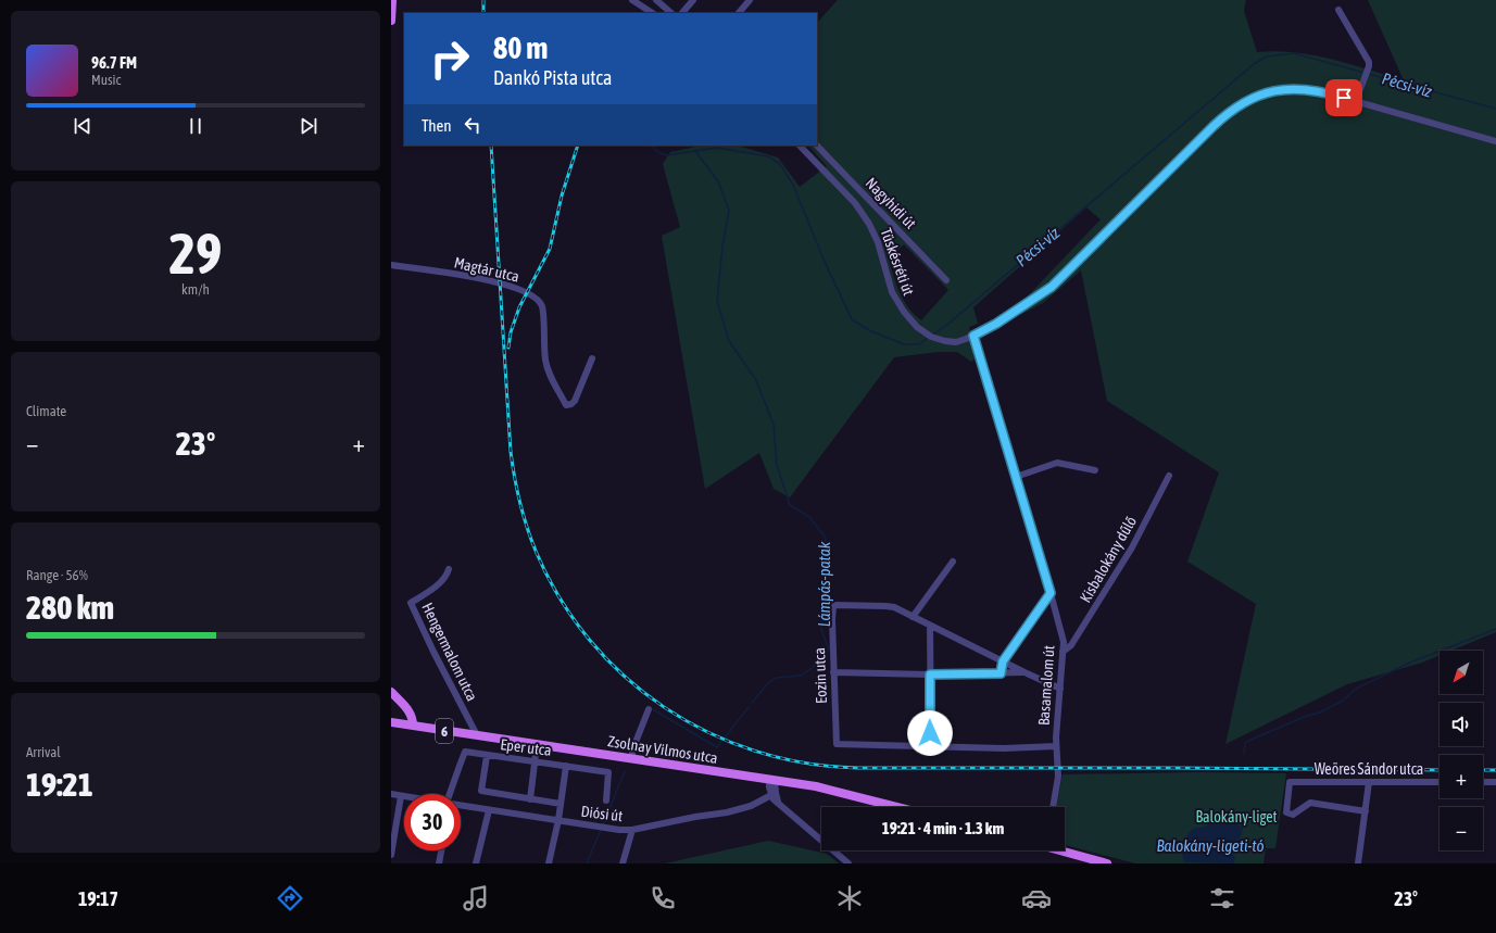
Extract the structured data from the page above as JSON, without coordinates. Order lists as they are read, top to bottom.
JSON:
{
  "streets": {
    "main road": ["6", "Zsolnay Vilmos utca"],
    "street": [
      "Nagyhidi út",
      "Tüskésréti út",
      "Magtár utca",
      "Kisbalokány dűlő",
      "Hengermalom utca",
      "Eozin utca",
      "Basamalom út",
      "Eper utca",
      "Weöres Sándor utca",
      "Diósi út"
    ]
  },
  "crossings": [
    ["Tüskésréti út", "Basamalom út"],
    ["Kisbalokány dűlő", "Basamalom út"],
    ["Hengermalom utca", "Zsolnay Vilmos utca"]
  ],
  "water": ["Pécsi-víz", "Lámpás-patak", "Balokány-ligeti-tó"],
  "parks": ["Balokány-liget"],
  "north": "bottom left",
  "page": {
    "turn": ["80 m", "Dankó Pista utca"],
    "song": ["96.7 FM", "Music"],
    "then": "Then",
    "tile": [
      ["29", "km/h"],
      "Climate",
      ["Range · 56%", "280 km"],
      ["Arrival", "19:21"]
    ],
    "heat": ["−", "23°", "+"],
    "map_buttons": ["+", "−"],
    "limit": "30",
    "trip": "19:21 · 4 min · 1.3 km",
    "tabs": ["19:17", "23°"]
  }
}
